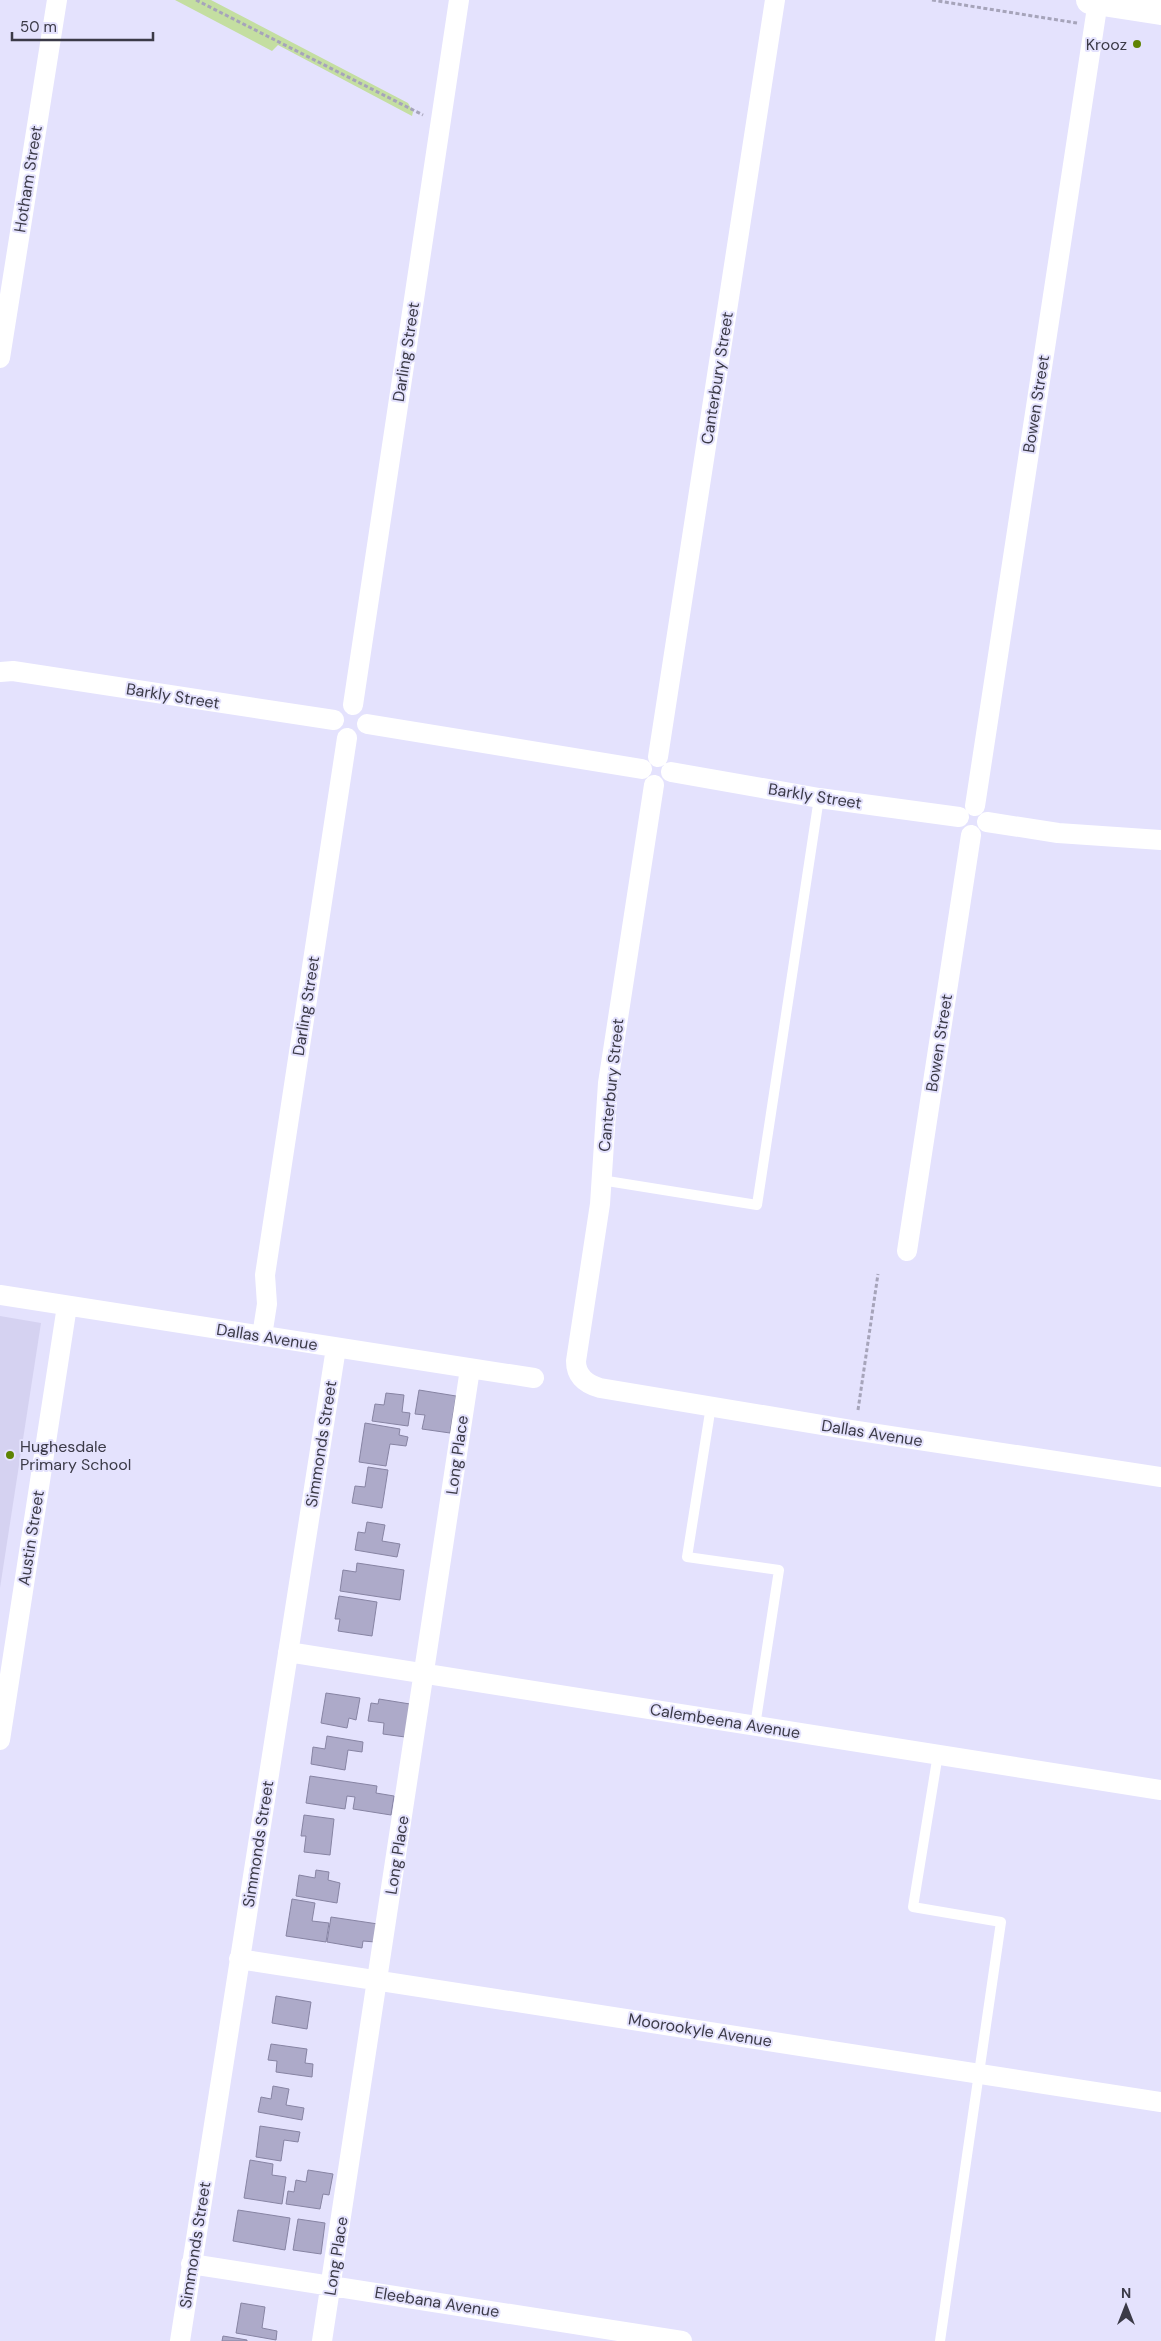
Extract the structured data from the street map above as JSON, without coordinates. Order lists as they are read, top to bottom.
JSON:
{
  "streets": {
    "street": [
      "Hotham Street",
      "Darling Street",
      "Canterbury Street",
      "Bowen Street",
      "Barkly Street",
      "Dallas Avenue",
      "Simmonds Street",
      "Long Place",
      "Austin Street",
      "Calembeena Avenue",
      "Moorookyle Avenue",
      "Eleebana Avenue"
    ]
  },
  "crossings": [
    ["Darling Street", "Barkly Street"],
    ["Darling Street", "Dallas Avenue"],
    ["Canterbury Street", "Barkly Street"],
    ["Canterbury Street", "Dallas Avenue"],
    ["Bowen Street", "Barkly Street"],
    ["Dallas Avenue", "Simmonds Street"],
    ["Dallas Avenue", "Long Place"],
    ["Dallas Avenue", "Austin Street"],
    ["Simmonds Street", "Calembeena Avenue"],
    ["Simmonds Street", "Moorookyle Avenue"],
    ["Simmonds Street", "Eleebana Avenue"],
    ["Long Place", "Calembeena Avenue"],
    ["Long Place", "Moorookyle Avenue"],
    ["Long Place", "Eleebana Avenue"]
  ],
  "places": ["Krooz", "Hughesdale Primary School"],
  "scale_bar": "50 m",
  "north": "top"
}
